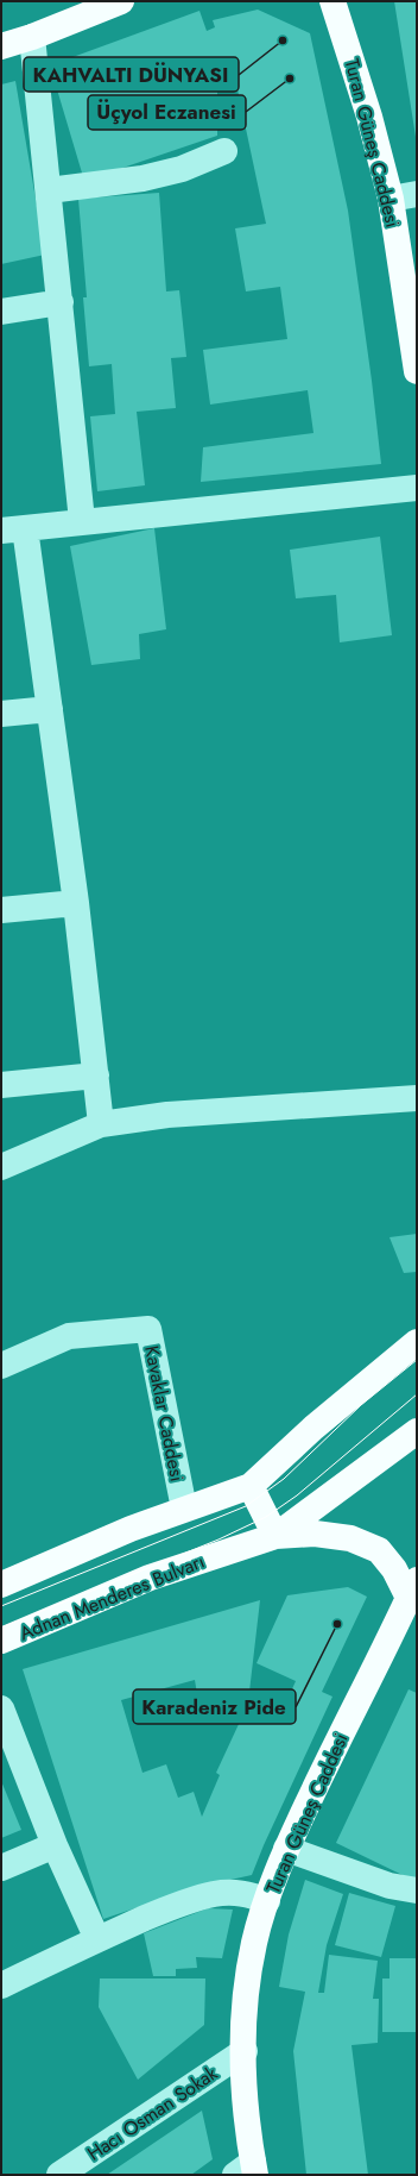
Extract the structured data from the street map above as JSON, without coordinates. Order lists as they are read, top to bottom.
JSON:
{
  "streets": {
    "main road": ["Turan Güneş Caddesi", "Adnan Menderes Bulvarı"],
    "street": ["Kavaklar Caddesi", "Hacı Osman Sokak"]
  },
  "crossings": [
    ["Turan Güneş Caddesi", "Hacı Osman Sokak"]
  ],
  "places": ["KAHVALTI DÜNYASI", "Üçyol Eczanesi", "Karadeniz Pide"]
}
